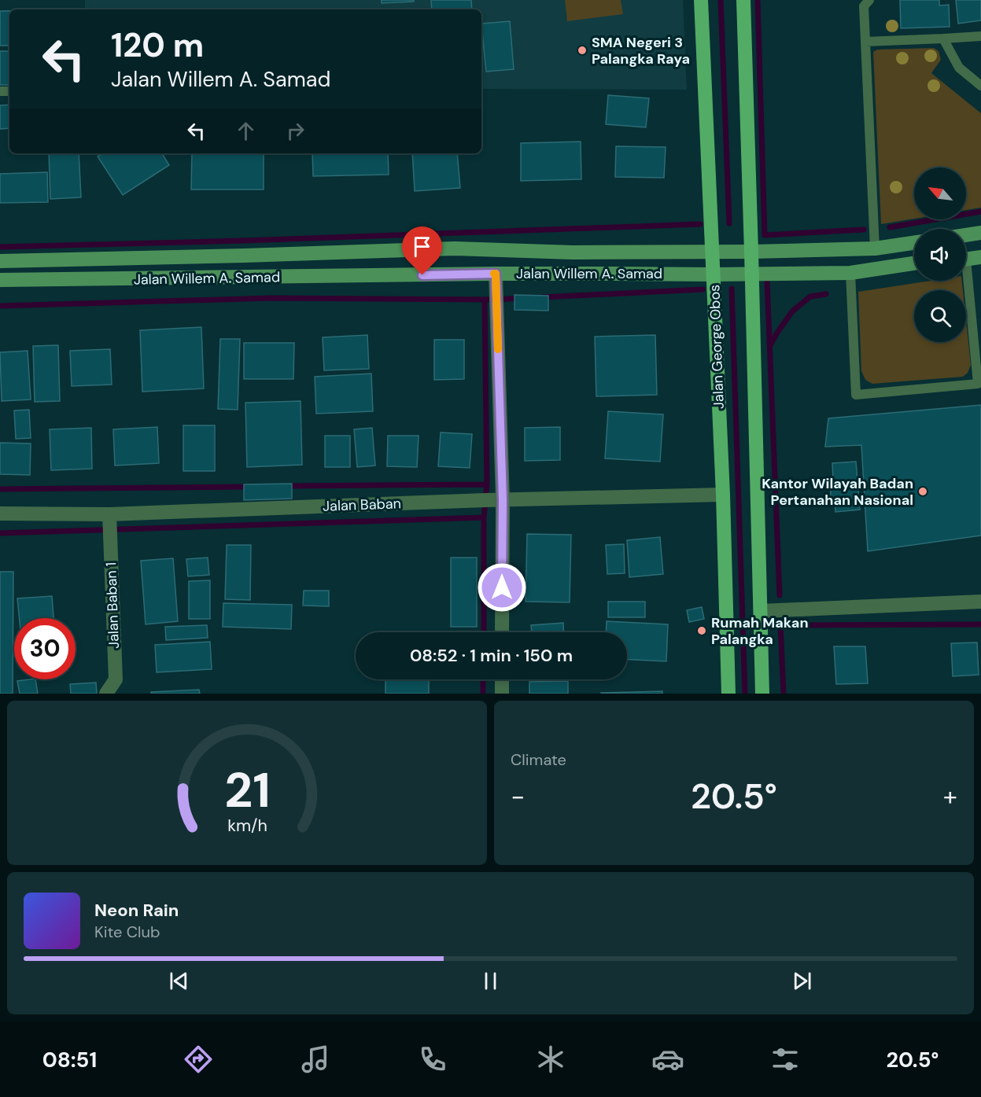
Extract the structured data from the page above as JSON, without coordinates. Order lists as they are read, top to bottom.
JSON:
{
  "streets": {
    "main road": ["Jalan Willem A. Samad", "Jalan George Obos"],
    "street": ["Jalan Baban", "Jalan Baban 1"]
  },
  "crossings": [
    ["Jalan Willem A. Samad", "Jalan George Obos"],
    ["Jalan George Obos", "Jalan Baban"],
    ["Jalan Baban", "Jalan Baban 1"]
  ],
  "places": ["SMA Negeri 3 Palangka Raya", "Kantor Wilayah Badan Pertanahan Nasional", "Rumah Makan Palangka"],
  "north": "top left",
  "page": {
    "turn": ["120 m", "Jalan Willem A. Samad"],
    "limit": "30",
    "trip": "08:52 · 1 min · 150 m",
    "tile": "Climate",
    "heat": ["−", "20.5°", "+"],
    "song": ["Neon Rain", "Kite Club"],
    "tabs": ["08:51", "20.5°"],
    "gauge": ["21", "km/h"]
  }
}
